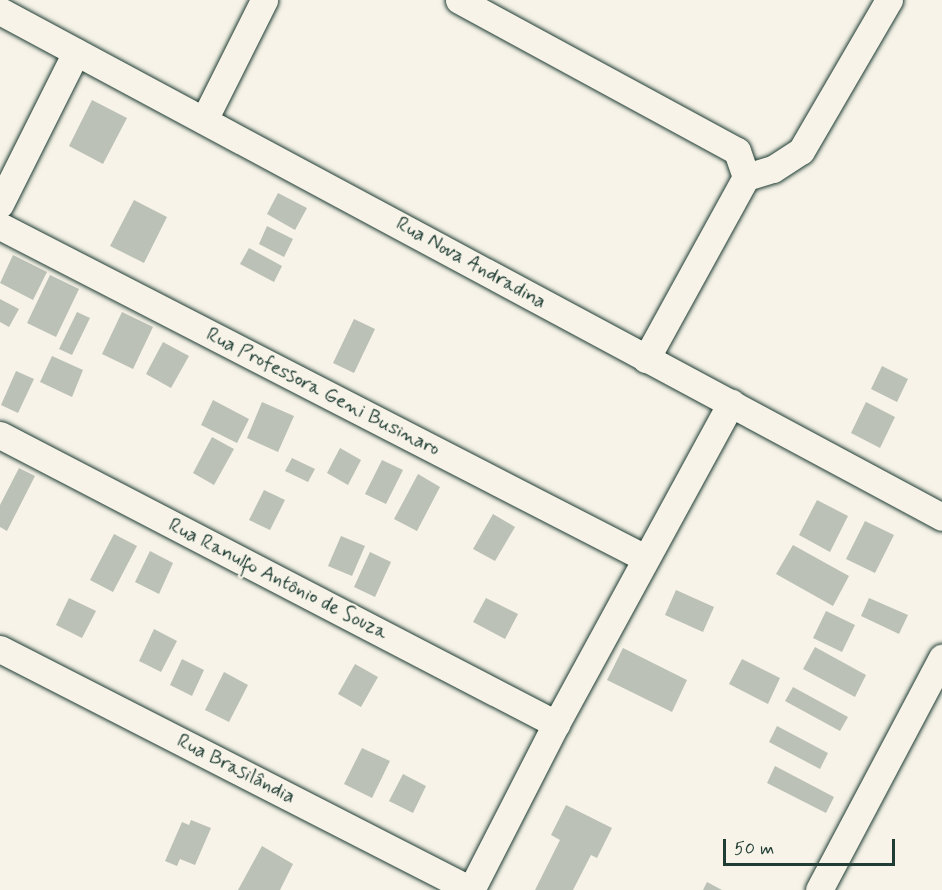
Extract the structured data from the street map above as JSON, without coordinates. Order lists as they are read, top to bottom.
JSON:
{
  "streets": {
    "street": [
      "Rua Nova Andradina",
      "Rua Professora Geni Businaro",
      "Rua Ranulfo Antônio de Souza",
      "Rua Brasilândia"
    ]
  },
  "scale_bar": "50 m"
}
